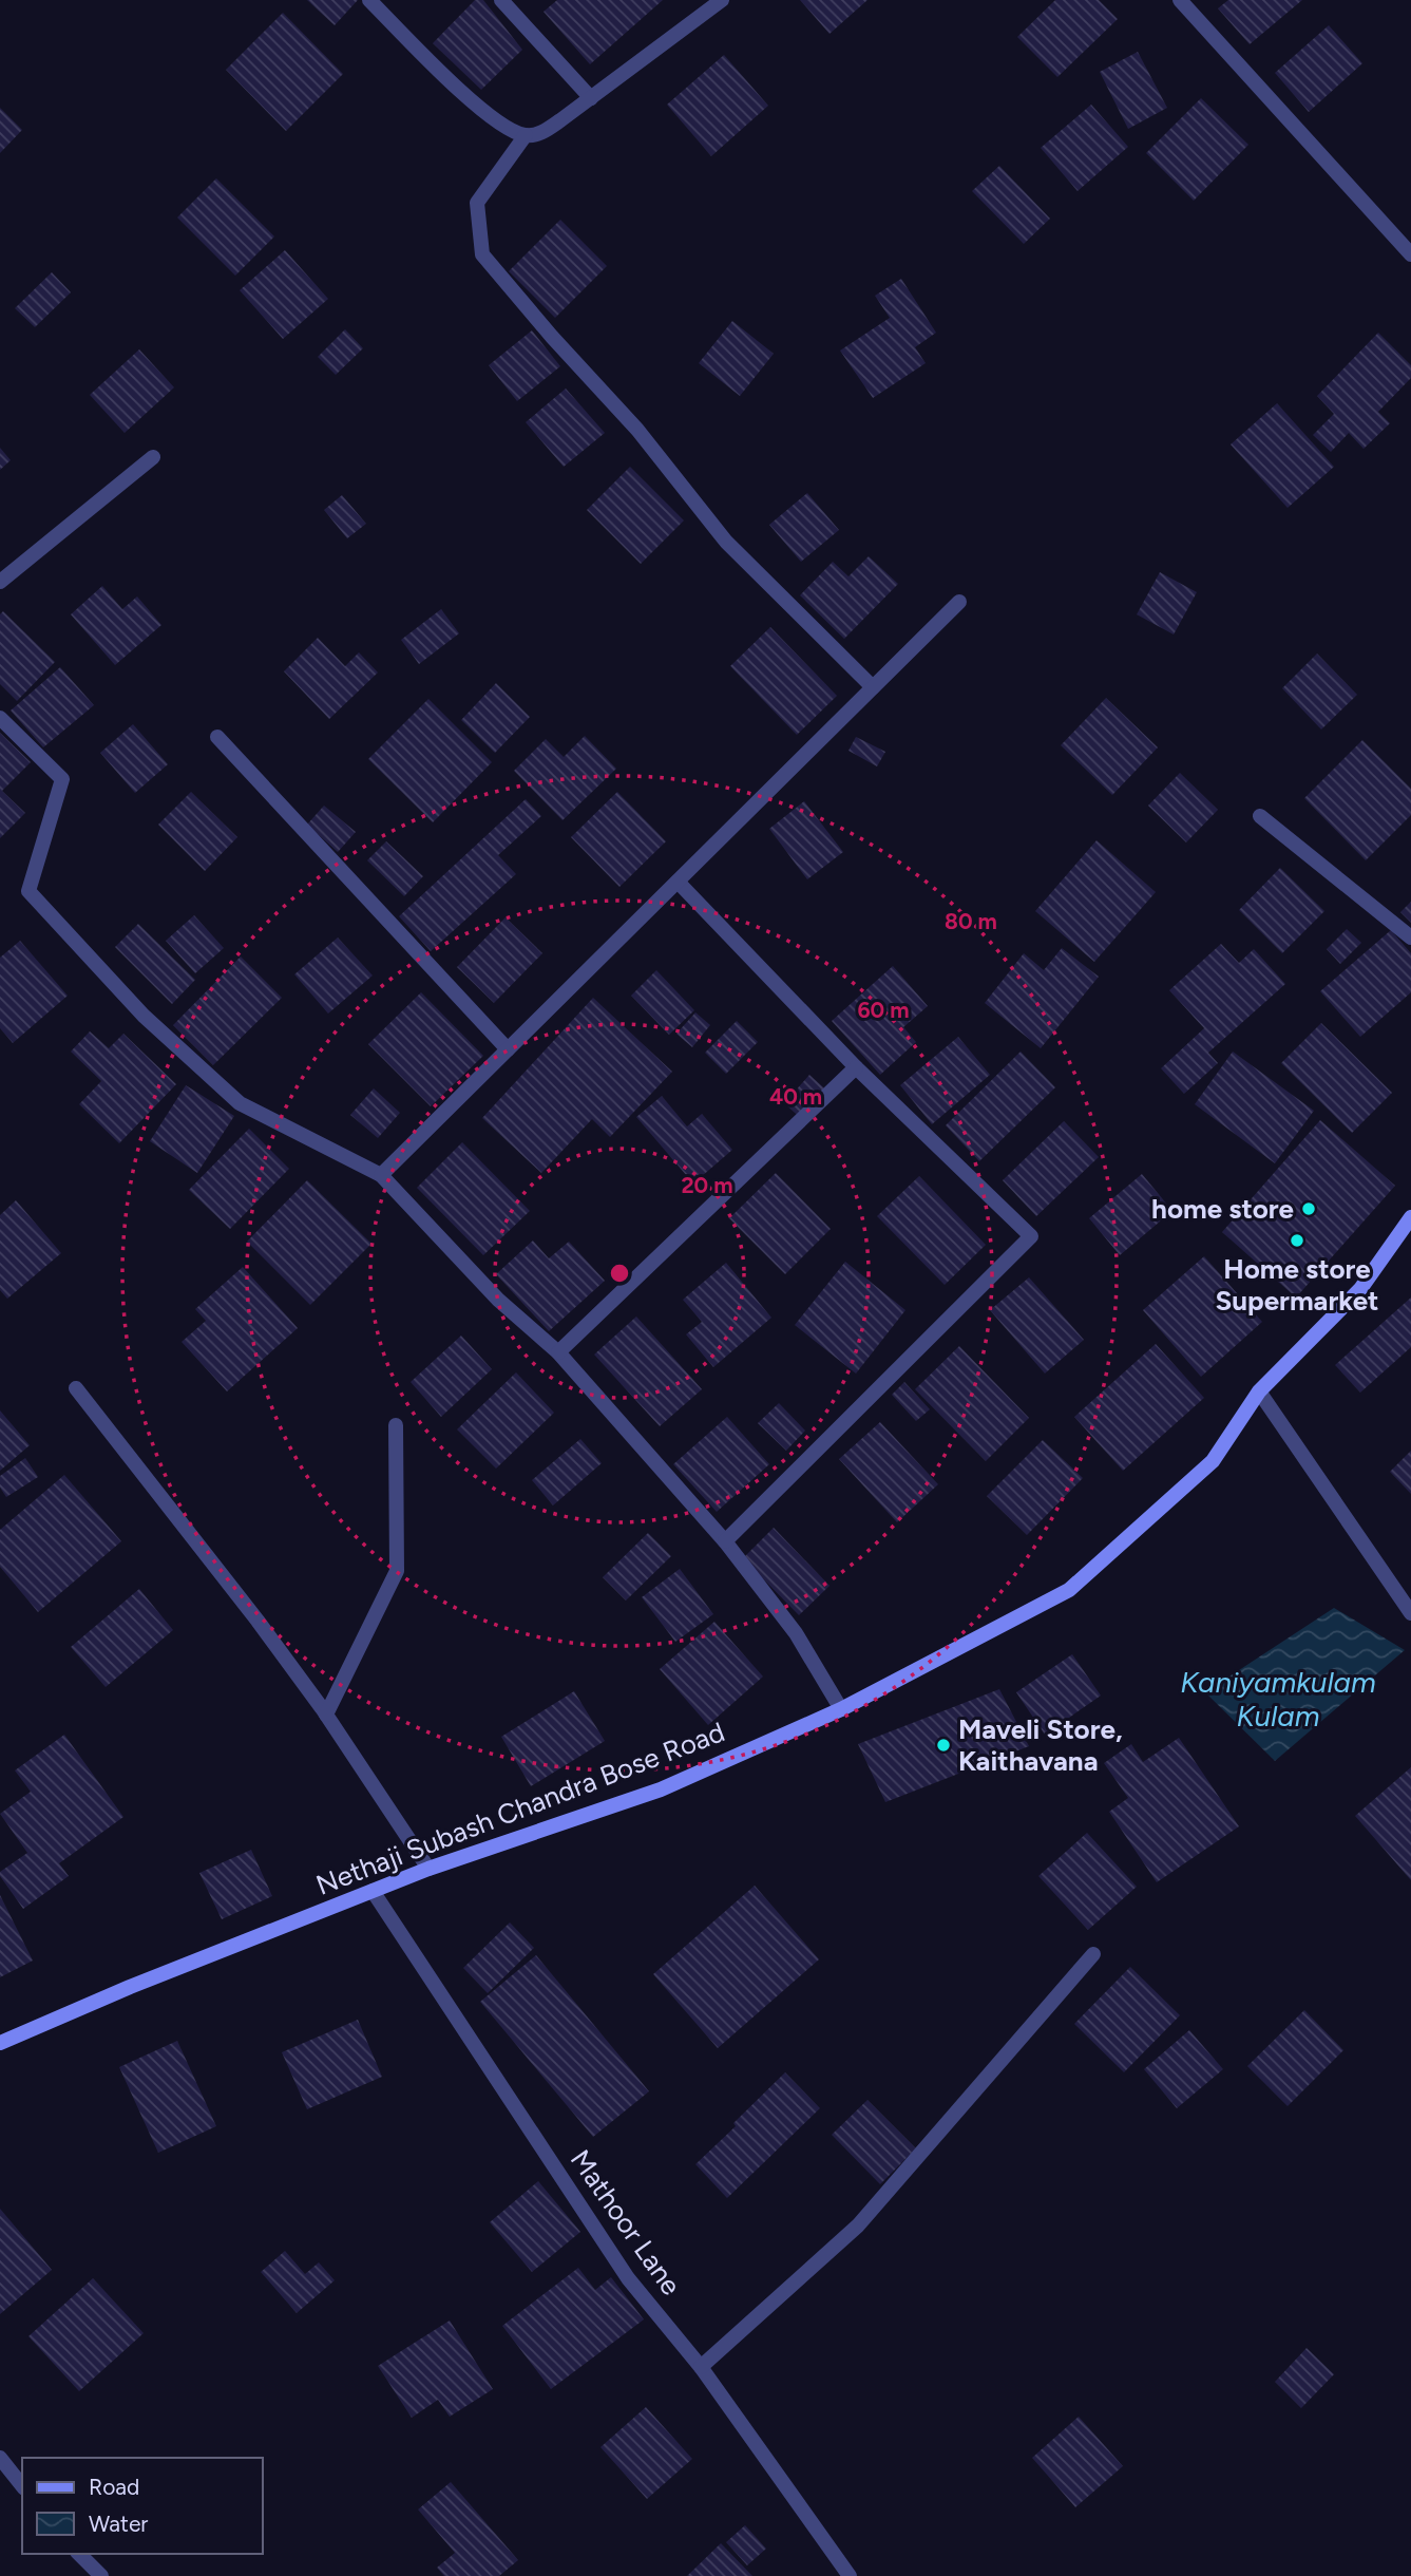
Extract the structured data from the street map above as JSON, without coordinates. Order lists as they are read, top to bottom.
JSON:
{
  "streets": {
    "main road": ["Nethaji Subash Chandra Bose Road"],
    "street": ["Mathoor Lane"]
  },
  "crossings": [
    ["Nethaji Subash Chandra Bose Road", "Mathoor Lane"]
  ],
  "water": ["Kaniyamkulam Kulam"],
  "places": ["home store", "Home store Supermarket", "Maveli Store, Kaithavana"],
  "legend": ["Road", "Water"],
  "rings": [
    "80 m",
    "60 m",
    "40 m",
    "20 m"
  ]
}
